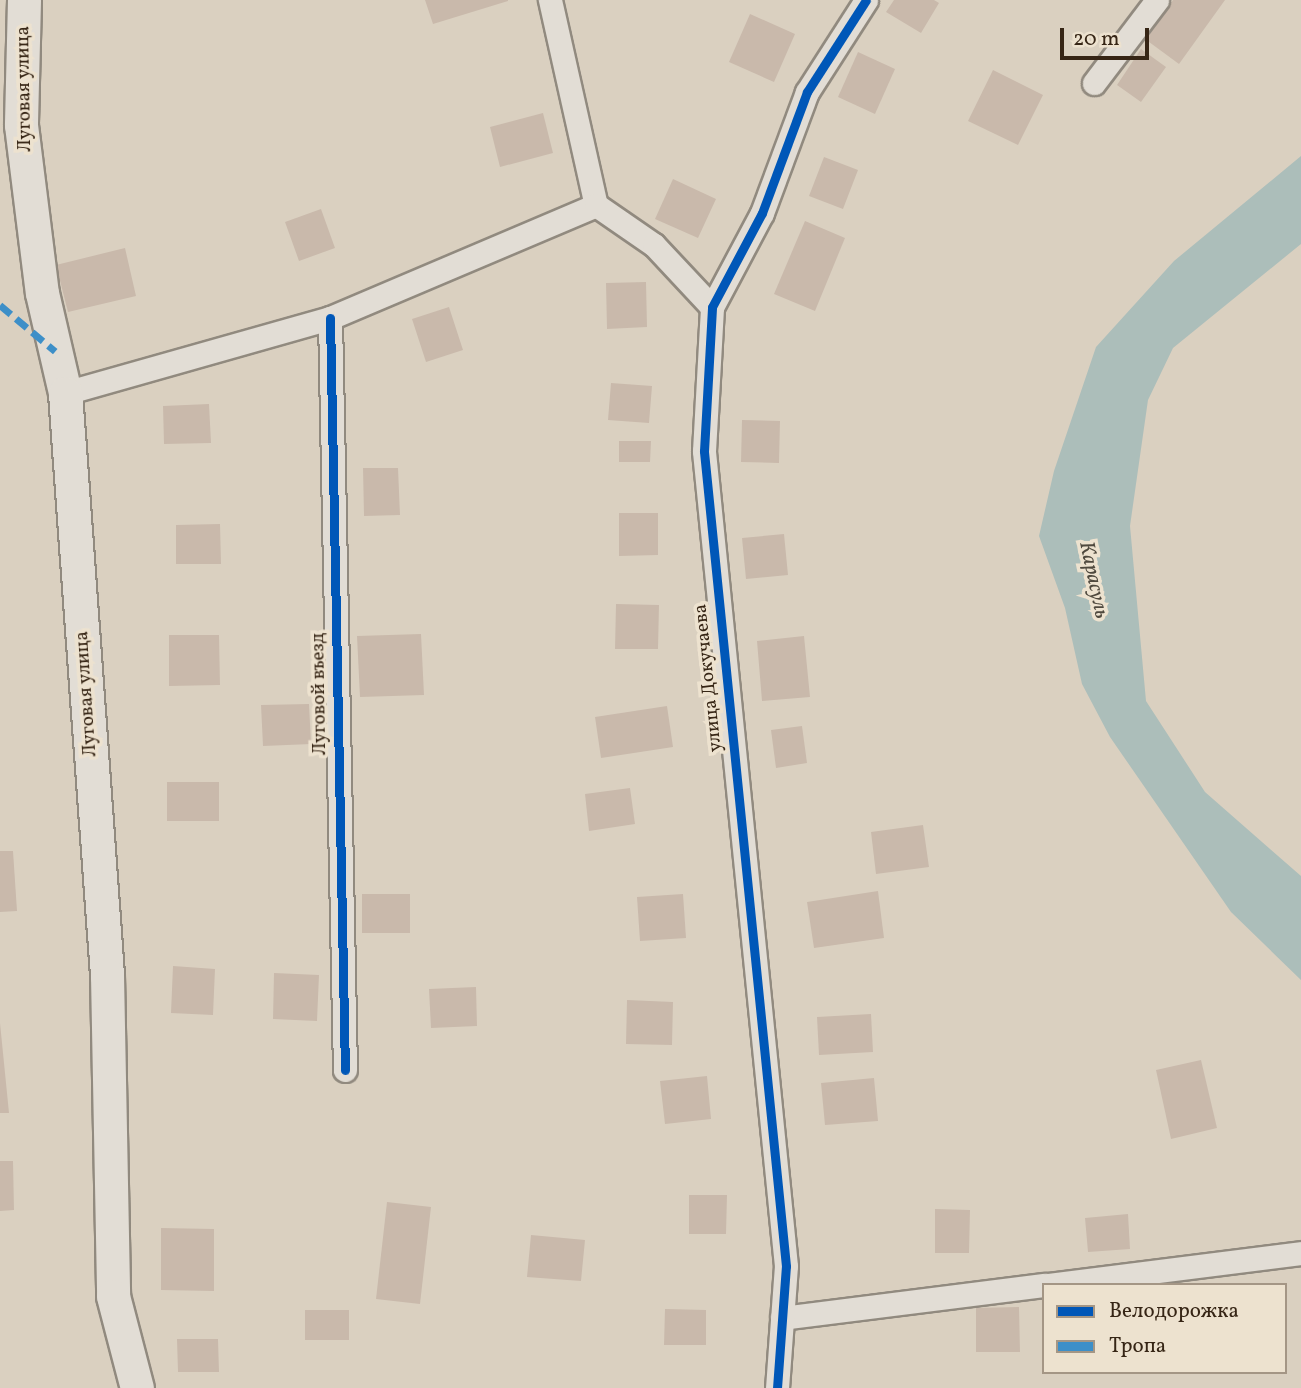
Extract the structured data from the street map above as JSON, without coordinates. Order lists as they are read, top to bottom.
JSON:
{
  "streets": {
    "main road": ["Луговая улица"],
    "street": ["улица Докучаева", "Луговой въезд"]
  },
  "water": ["Карасуль"],
  "legend": ["Велодорожка", "Тропа"],
  "scale_bar": "20 m"
}
